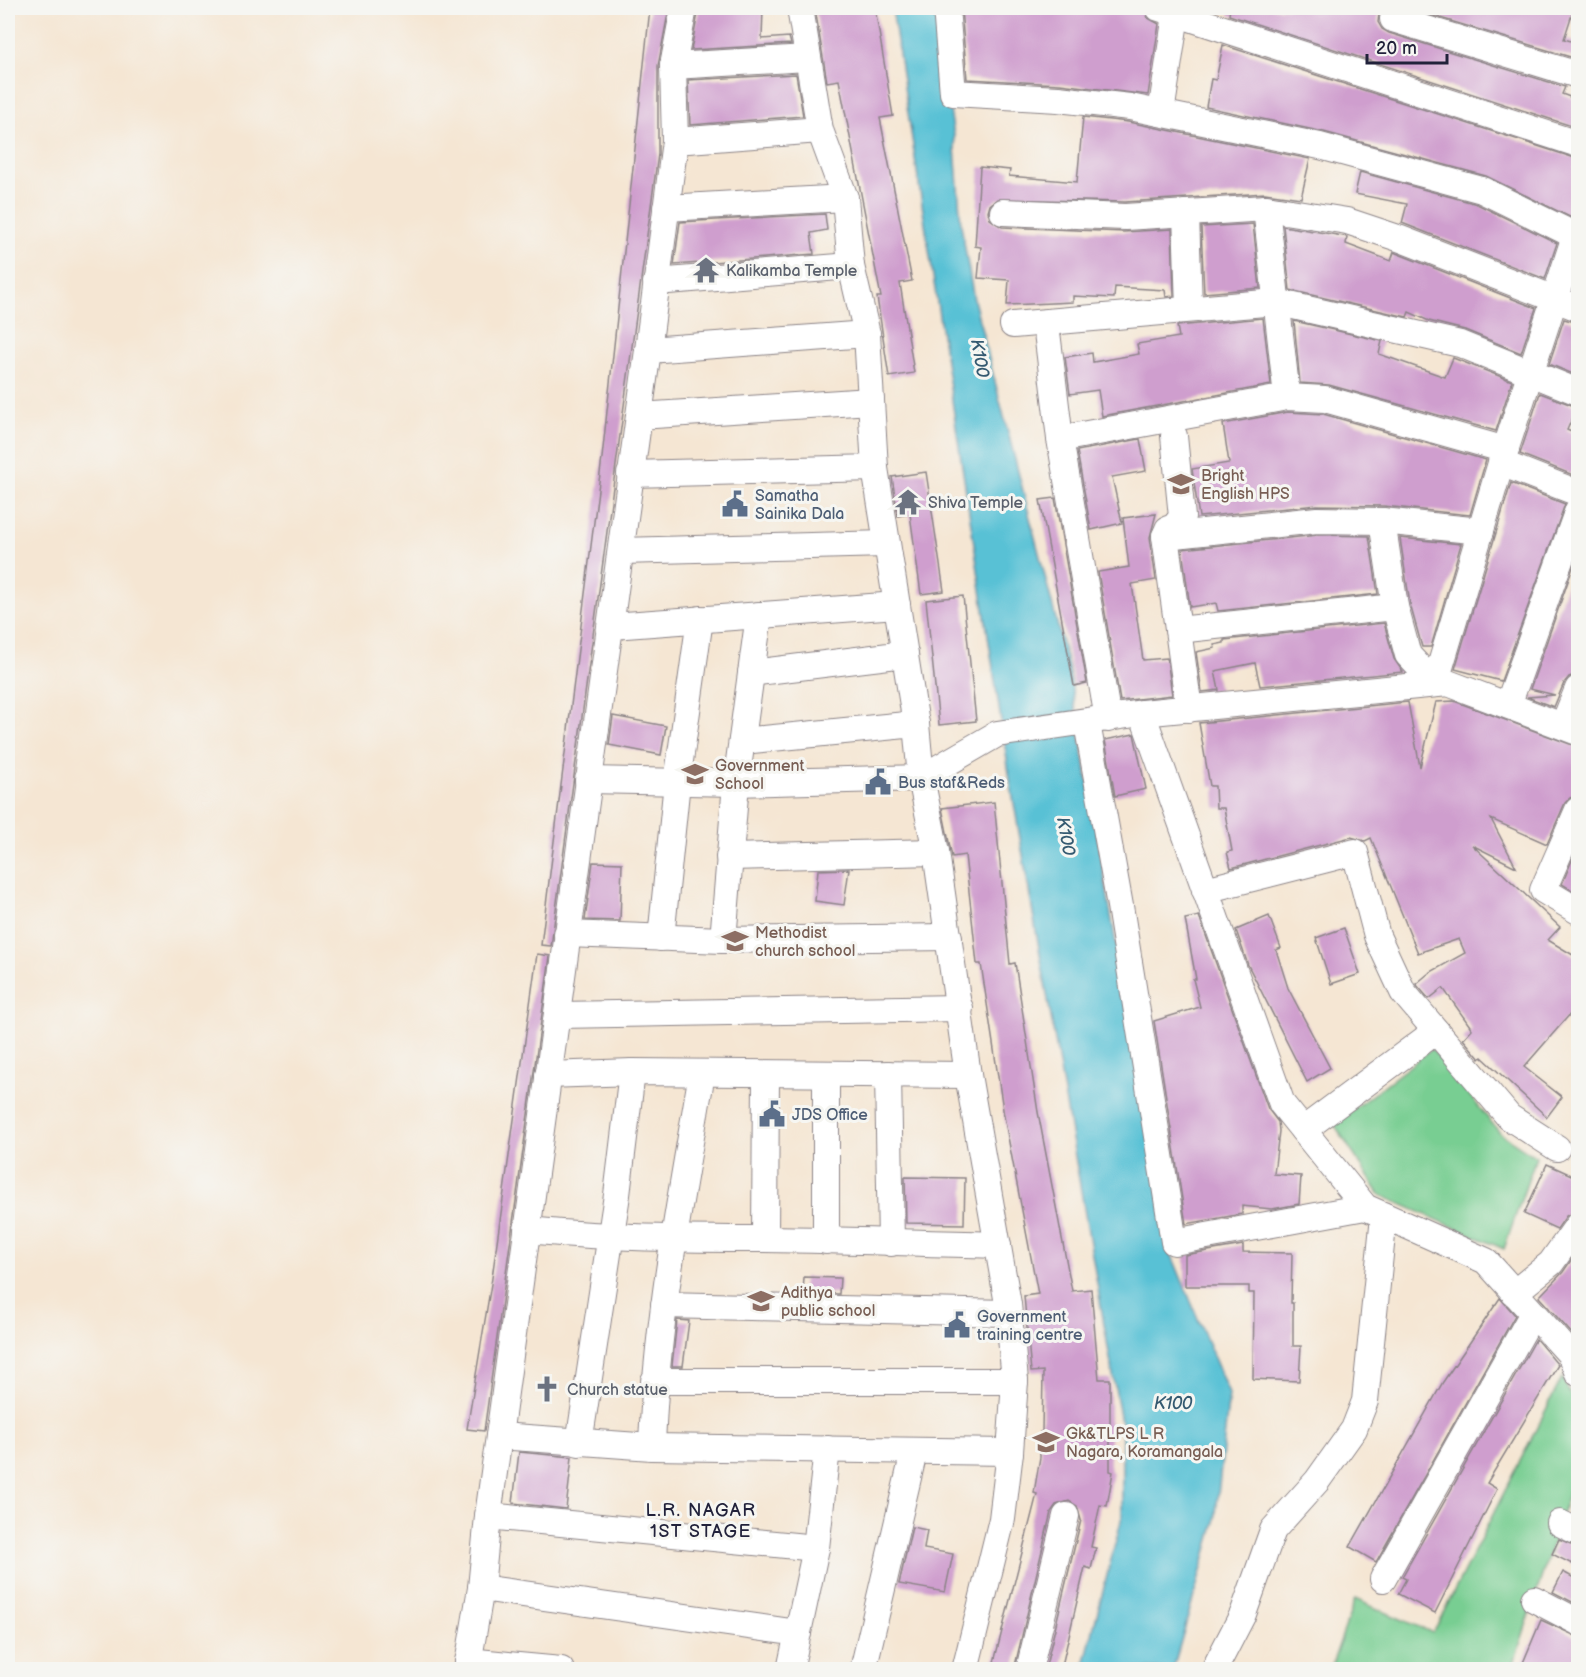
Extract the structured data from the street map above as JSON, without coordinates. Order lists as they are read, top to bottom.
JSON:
{
  "districts": ["L.R. NAGAR 1ST STAGE"],
  "water": ["K100"],
  "places": {
    "temple": ["Kalikamba Temple", "Shiva Temple"],
    "school or university": [
      "Bright English HPS",
      "Government School",
      "Methodist church school",
      "Adithya public school",
      "Gk&TLPS L R Nagara, Koramangala"
    ],
    "public building": [
      "Samatha Sainika Dala",
      "Bus staf&Reds",
      "JDS Office",
      "Government training centre"
    ],
    "church": ["Church statue"]
  },
  "scale_bar": "20 m"
}
